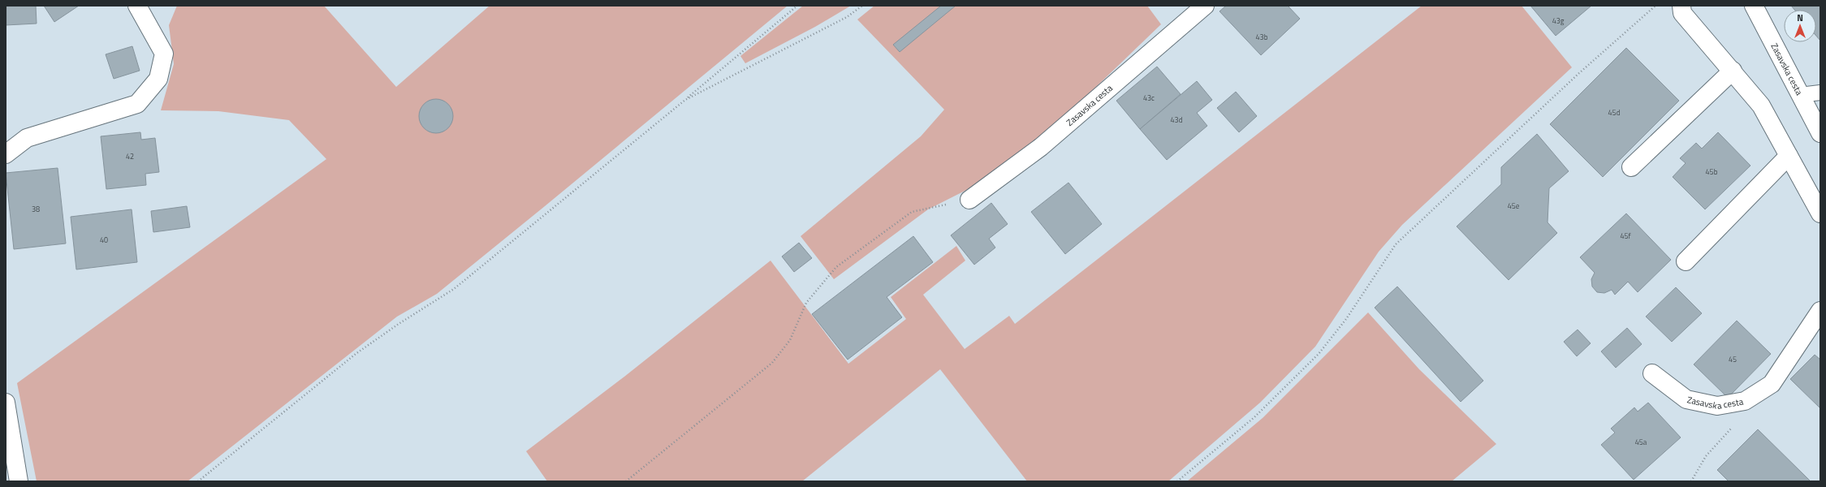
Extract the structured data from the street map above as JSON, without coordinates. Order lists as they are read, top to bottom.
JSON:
{
  "streets": {
    "street": ["Zasavska cesta"]
  },
  "house_numbers": [
    "43g",
    "43b",
    "43c",
    "45d",
    "43d",
    "42",
    "45b",
    "45e",
    "38",
    "45f",
    "40",
    "45",
    "45a"
  ],
  "north": "top"
}
